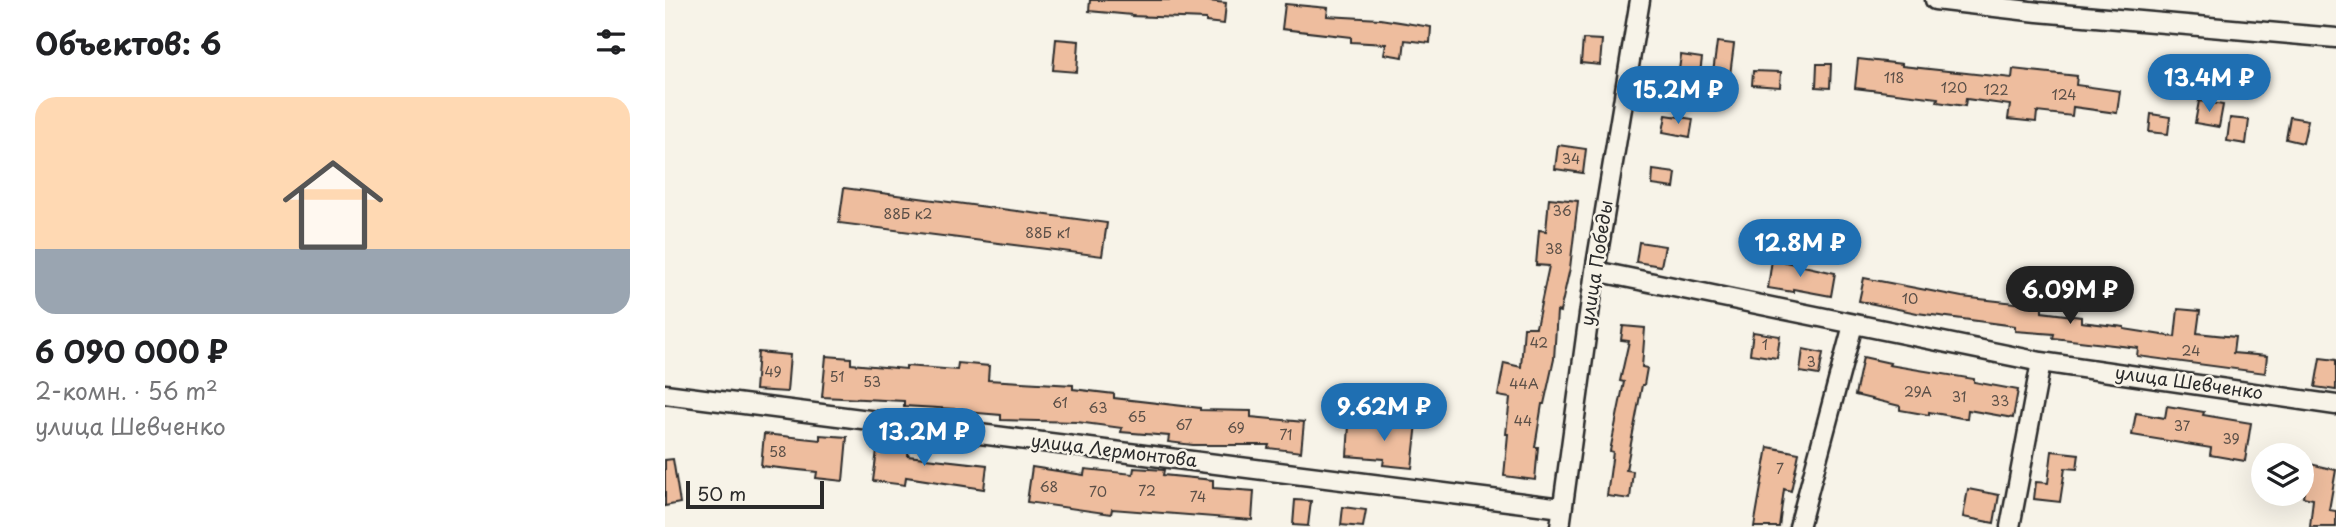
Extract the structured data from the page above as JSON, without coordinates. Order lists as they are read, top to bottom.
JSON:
{
  "streets": {
    "street": ["улица Победы", "улица Шевченко", "улица Лермонтова"]
  },
  "crossings": [
    ["улица Победы", "улица Шевченко"],
    ["улица Победы", "улица Лермонтова"]
  ],
  "house_numbers": [
    "118",
    "120",
    "122",
    "124",
    "34",
    "36",
    "88Б к2",
    "88Б к1",
    "38",
    "10",
    "42",
    "1",
    "24",
    "3",
    "49",
    "51",
    "53",
    "44А",
    "29А",
    "31",
    "33",
    "61",
    "63",
    "65",
    "44",
    "67",
    "37",
    "69",
    "71",
    "39",
    "58",
    "7",
    "68",
    "72",
    "70",
    "74"
  ],
  "scale_bar": "50 m",
  "page": {
    "heading": "Объектов: 6",
    "price": [
      "13.4M ₽",
      "15.2M ₽",
      "12.8M ₽",
      "6.09M ₽",
      "9.62M ₽",
      "13.2M ₽"
    ],
    "list": [
      {
        "name": "6 090 000 ₽",
        "note": "2-комн. · 56 m² · улица Шевченко"
      }
    ],
    "scale": "50 m"
  }
}
